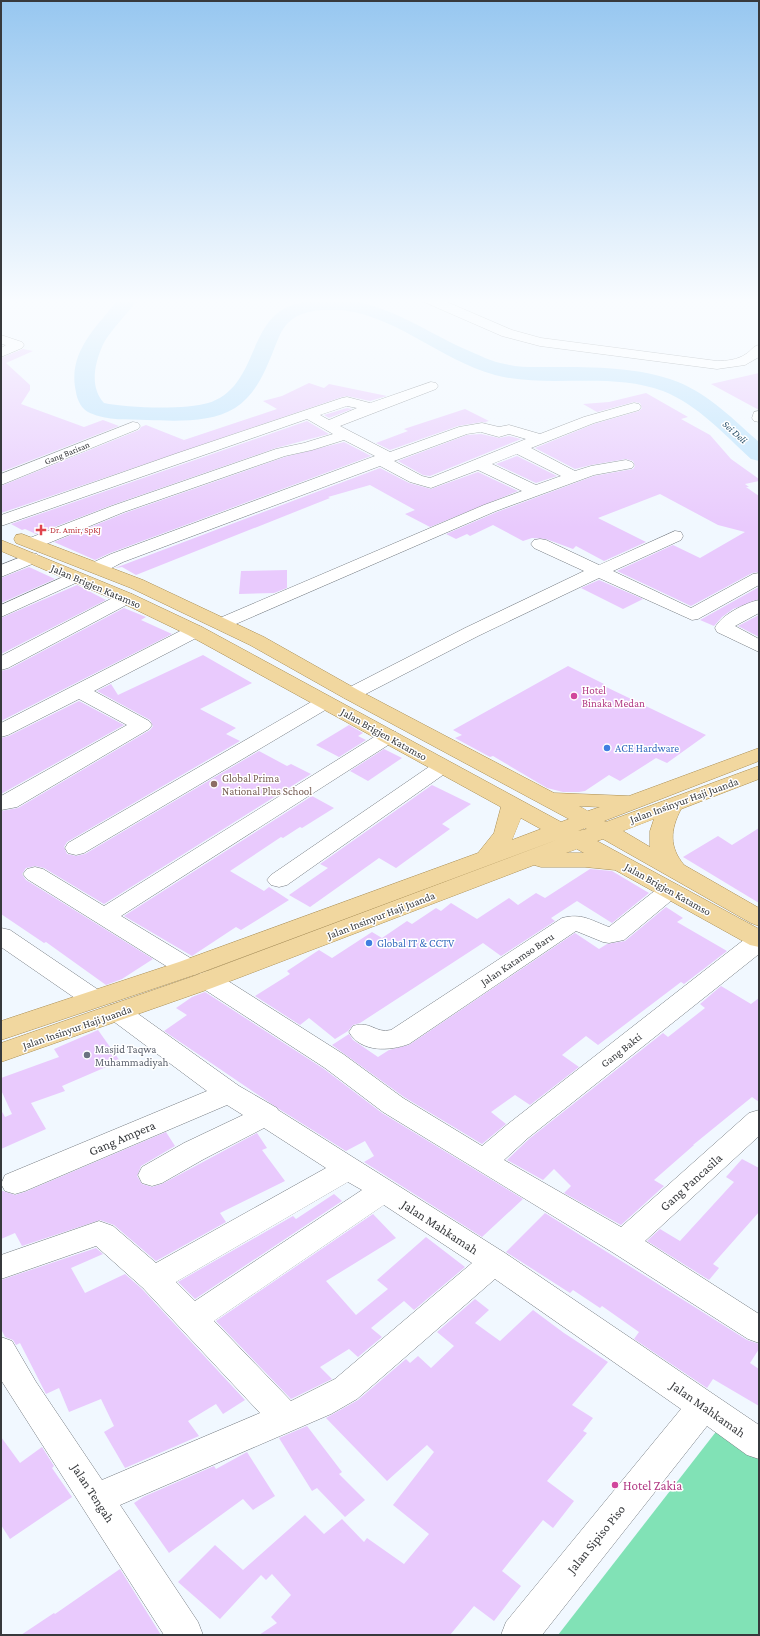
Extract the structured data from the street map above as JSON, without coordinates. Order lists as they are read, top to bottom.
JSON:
{
  "streets": {
    "main road": ["Jalan Brigjen Katamso", "Jalan Insinyur Haji Juanda"],
    "street": [
      "Gang Barisan",
      "Jalan Katamso Baru",
      "Gang Bakti",
      "Gang Ampera",
      "Gang Pancasila",
      "Jalan Mahkamah",
      "Jalan Tengah",
      "Jalan Sipiso Piso"
    ]
  },
  "crossings": [
    ["Jalan Brigjen Katamso", "Jalan Insinyur Haji Juanda"],
    ["Jalan Brigjen Katamso", "Jalan Katamso Baru"],
    ["Jalan Brigjen Katamso", "Gang Bakti"],
    ["Jalan Insinyur Haji Juanda", "Jalan Mahkamah"],
    ["Gang Ampera", "Jalan Mahkamah"],
    ["Jalan Mahkamah", "Jalan Sipiso Piso"]
  ],
  "water": ["Sei Deli"],
  "places": {
    "health": ["Dr. Amir, SpKJ"],
    "other": [
      "Hotel Binaka Medan",
      "ACE Hardware",
      "Global Prima National Plus School",
      "Global IT & CCTV",
      "Masjid Taqwa Muhammadiyah",
      "Hotel Zakia"
    ]
  }
}
